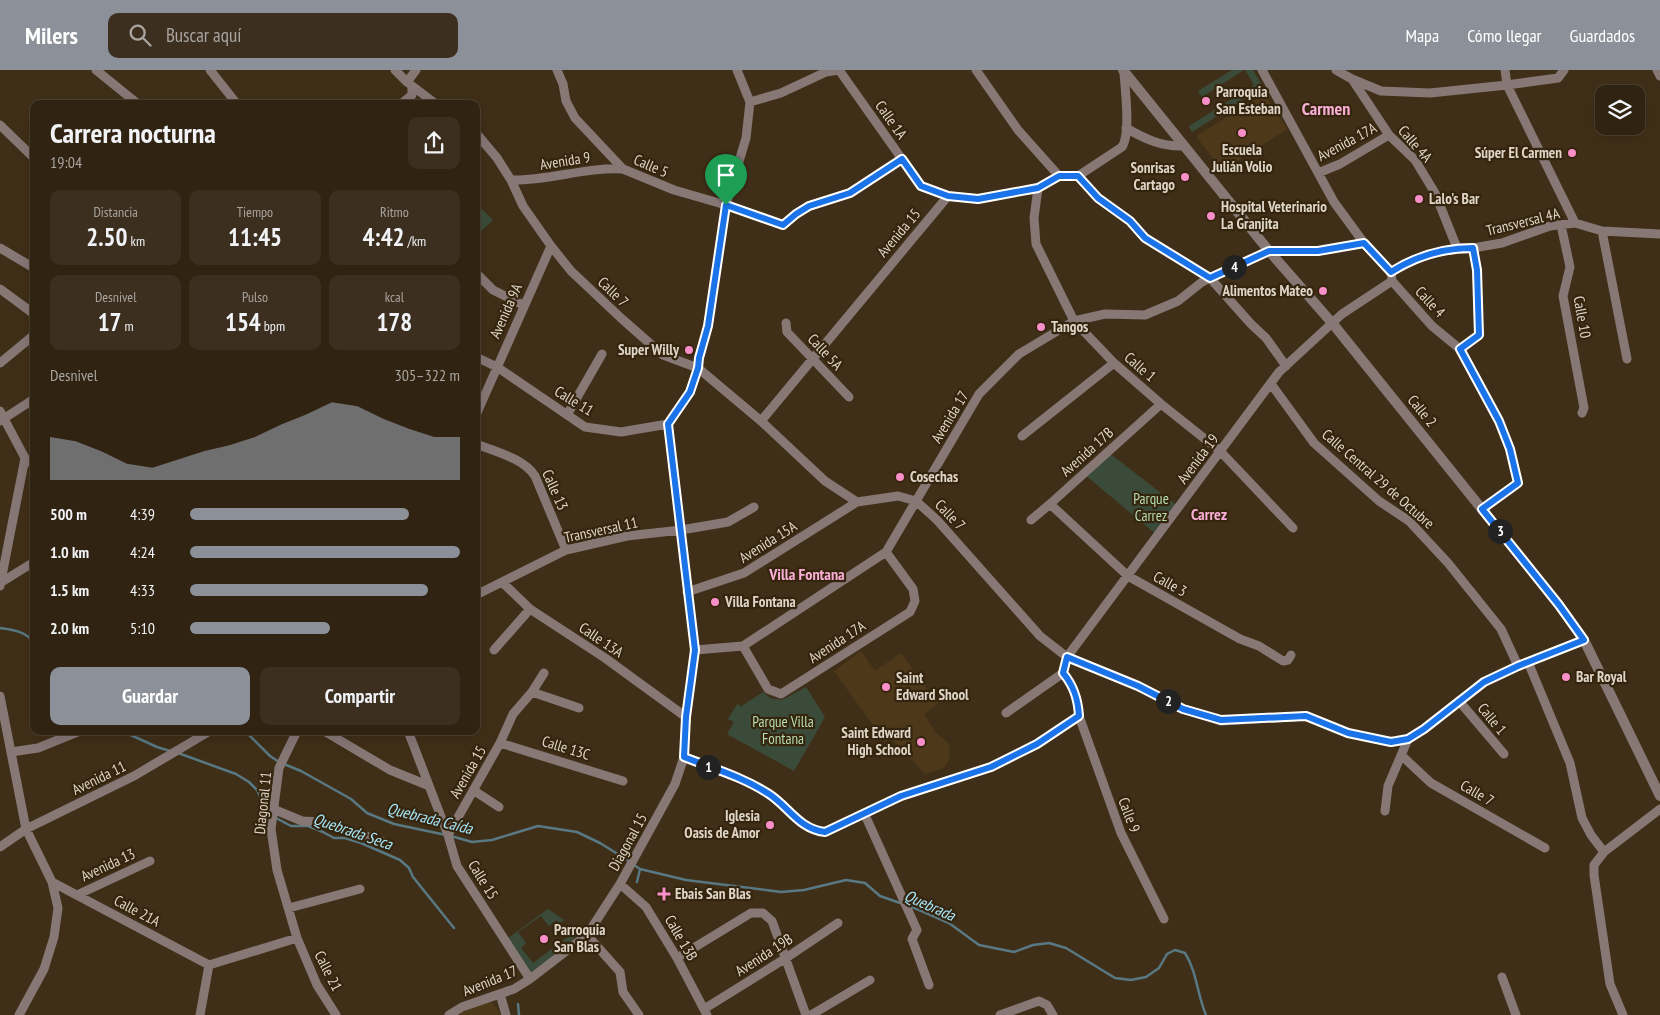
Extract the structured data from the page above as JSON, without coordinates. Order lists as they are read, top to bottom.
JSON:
{
  "streets": {
    "street": [
      "Calle 1A",
      "Avenida 17A",
      "Calle 4A",
      "Avenida 9",
      "Calle 5",
      "Transversal 4A",
      "Avenida 15",
      "Calle 7",
      "Calle 4",
      "Avenida 9A",
      "Calle 10",
      "Calle 5A",
      "Calle 1",
      "Calle 11",
      "Calle 2",
      "Avenida 17",
      "Avenida 17B",
      "Avenida 19",
      "Calle Central 29 de Octubre",
      "Calle 13",
      "Transversal 11",
      "Avenida 15A",
      "Calle 3",
      "Calle 13A",
      "Calle 13C",
      "Avenida 11",
      "Diagonal 11",
      "Calle 9",
      "Diagonal 15",
      "Avenida 13",
      "Calle 15",
      "Calle 21A",
      "Calle 13B",
      "Avenida 19B",
      "Calle 21"
    ]
  },
  "crossings": [
    ["Calle 1A", "Calle 5"],
    ["Calle 1A", "Avenida 15"],
    ["Avenida 17A", "Calle 4A"],
    ["Avenida 17A", "Calle 4"],
    ["Avenida 17A", "Avenida 17"],
    ["Calle 4A", "Transversal 4A"],
    ["Avenida 9", "Calle 5"],
    ["Avenida 9", "Calle 7"],
    ["Transversal 4A", "Calle 4"],
    ["Transversal 4A", "Calle 10"],
    ["Transversal 4A", "Avenida 19"],
    ["Avenida 15", "Calle 7"],
    ["Avenida 15", "Calle 5A"],
    ["Avenida 15", "Calle 13C"],
    ["Avenida 15", "Calle 15"],
    ["Calle 7", "Avenida 9A"],
    ["Calle 7", "Avenida 17"],
    ["Calle 7", "Avenida 19"],
    ["Calle 7", "Avenida 15A"],
    ["Calle 4", "Calle 2"],
    ["Calle 4", "Avenida 19"],
    ["Avenida 9A", "Calle 11"],
    ["Calle 1", "Avenida 17"],
    ["Calle 1", "Avenida 17B"],
    ["Calle 1", "Avenida 19"],
    ["Calle 11", "Diagonal 15"],
    ["Calle 2", "Avenida 17"],
    ["Calle 2", "Avenida 19"],
    ["Avenida 17", "Diagonal 15"],
    ["Avenida 17", "Calle 15"],
    ["Avenida 17B", "Calle 3"],
    ["Avenida 19", "Calle Central 29 de Octubre"],
    ["Avenida 19", "Calle 3"],
    ["Avenida 19", "Calle 9"],
    ["Calle 13", "Transversal 11"],
    ["Transversal 11", "Calle 13A"],
    ["Transversal 11", "Diagonal 15"],
    ["Avenida 15A", "Diagonal 15"],
    ["Calle 13A", "Diagonal 15"],
    ["Diagonal 11", "Calle 21"],
    ["Diagonal 15", "Calle 13B"],
    ["Avenida 13", "Calle 21A"],
    ["Calle 13B", "Avenida 19B"]
  ],
  "districts": ["Carmen", "Carrez", "Villa Fontana"],
  "water": ["Quebrada Caída", "Quebrada Seca", "Quebrada"],
  "parks": ["Parque Carrez", "Parque Villa Fontana"],
  "places": {
    "other": [
      "Parroquia San Esteban",
      "Escuela Julián Volio",
      "Súper El Carmen",
      "Sonrisas Cartago",
      "Lalo's Bar",
      "Hospital Veterinario La Granjita",
      "Alimentos Mateo",
      "Tangos",
      "Super Willy",
      "Cosechas",
      "Villa Fontana",
      "Bar Royal",
      "Saint Edward Shool",
      "Saint Edward High School",
      "Iglesia Oasis de Amor",
      "Parroquia San Blas"
    ],
    "health": ["Ebais San Blas"]
  },
  "page": {
    "header": "Milers",
    "search": "Buscar aquí",
    "nav": ["Mapa", "Cómo llegar", "Guardados"],
    "heading": ["Carrera nocturna", "19:04"],
    "stats": [
      ["Distancia", "2.50 km"],
      ["Tiempo", "11:45"],
      ["Ritmo", "4:42 /km"],
      ["Desnivel", "17 m"],
      ["Pulso", "154 bpm"],
      ["kcal", "178"]
    ],
    "pins": [
      "4",
      "3",
      "2",
      "1"
    ],
    "chart": ["Desnivel", "305–322 m"],
    "list": [
      {
        "name": "500 m",
        "note": "4:39"
      },
      {
        "name": "1.0 km",
        "note": "4:24"
      },
      {
        "name": "1.5 km",
        "note": "4:33"
      },
      {
        "name": "2.0 km",
        "note": "5:10"
      }
    ],
    "buttons": ["Guardar", "Compartir"]
  }
}
